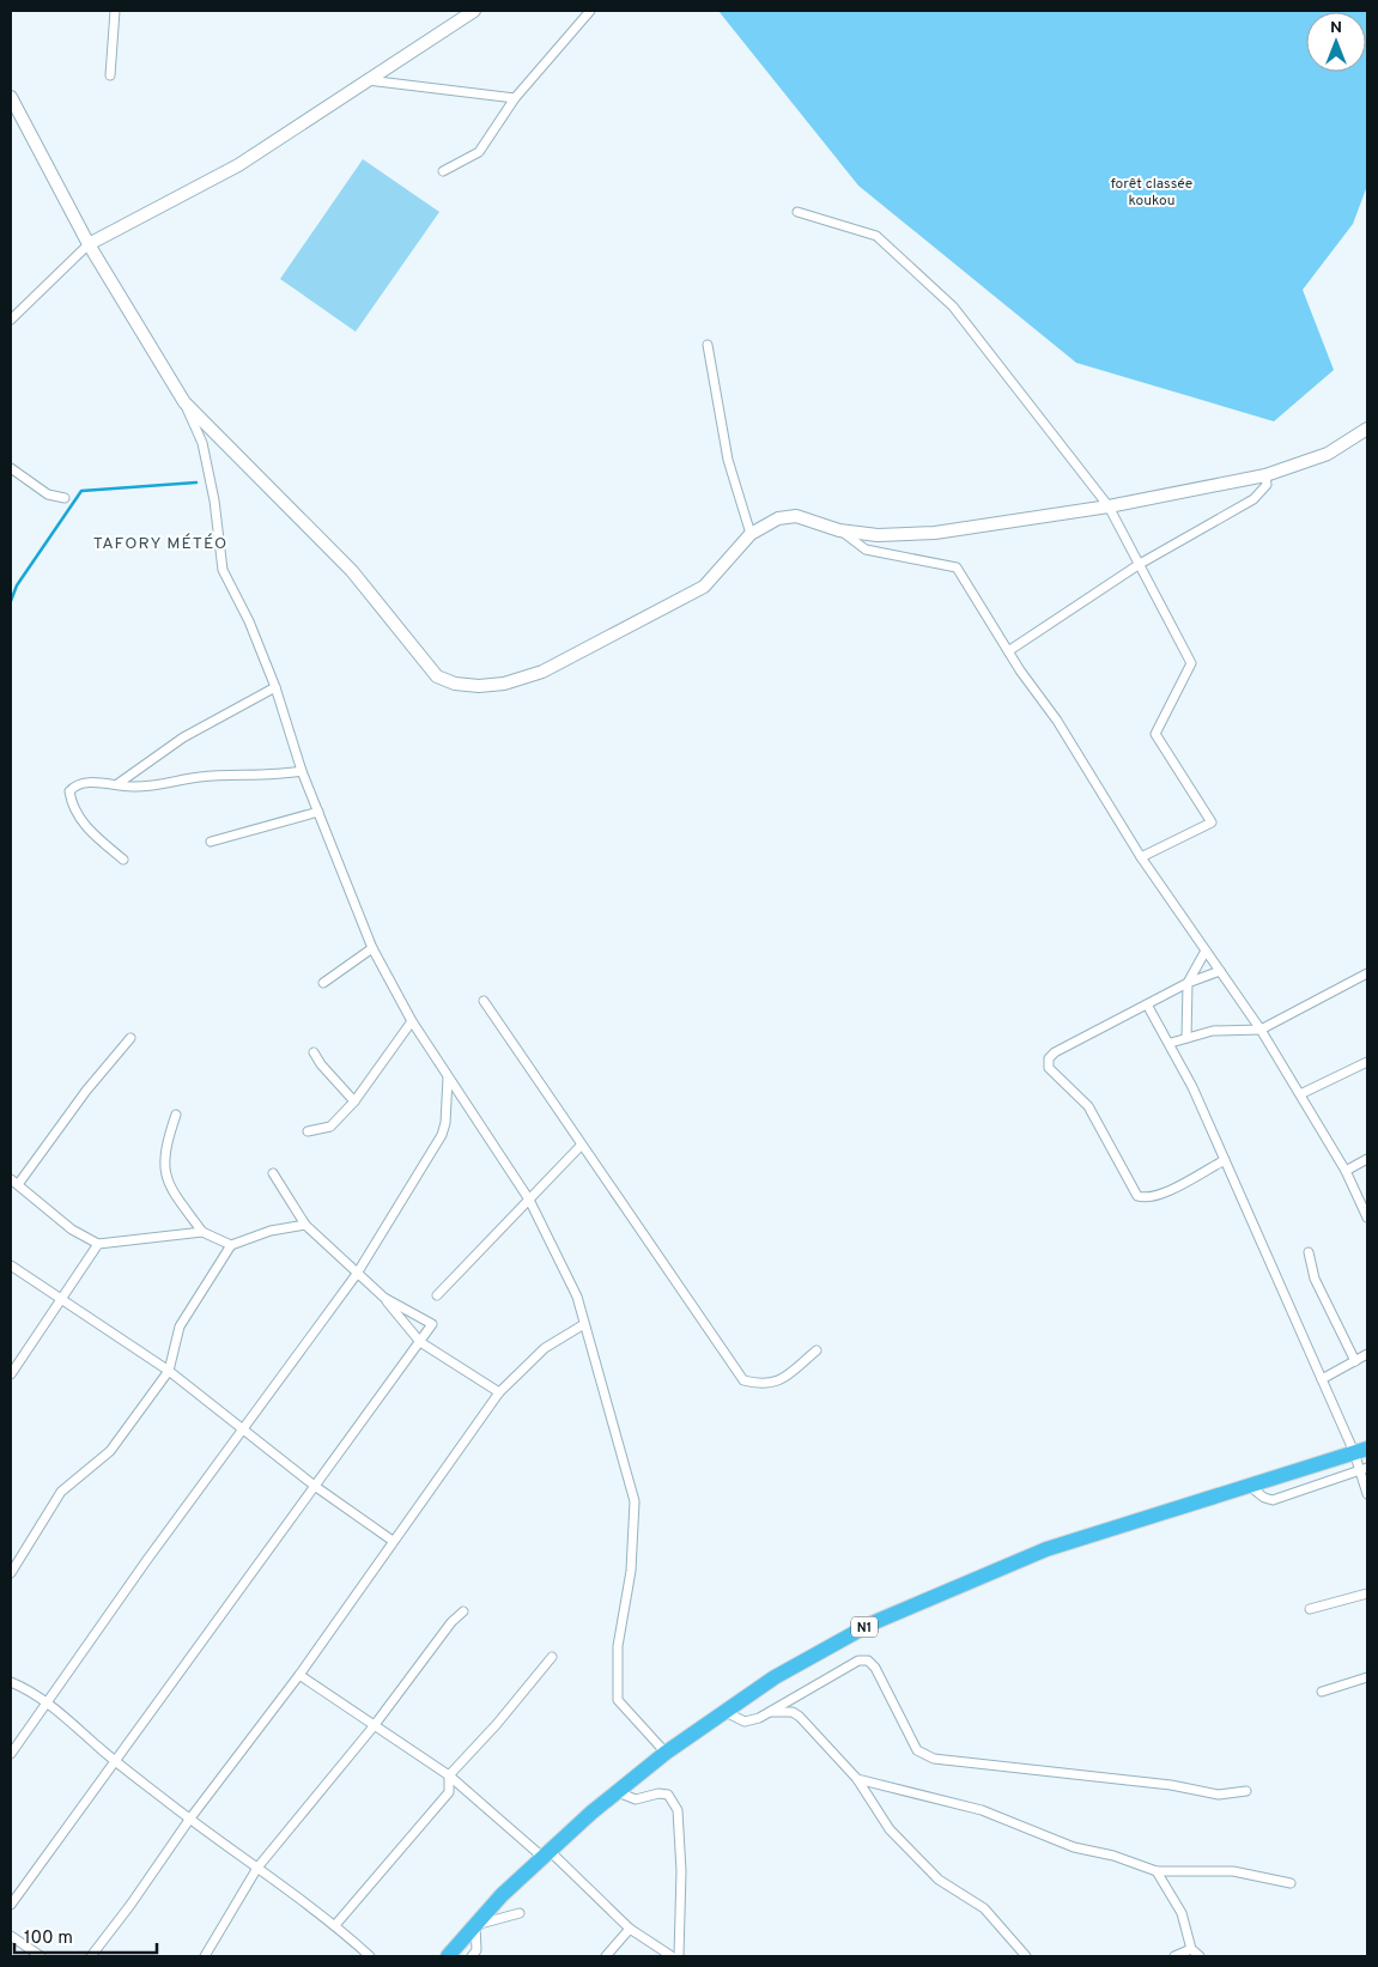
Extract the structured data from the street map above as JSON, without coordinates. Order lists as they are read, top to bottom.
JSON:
{
  "streets": {
    "highway": ["N1"]
  },
  "districts": ["TAFORY MÉTÉO"],
  "parks": ["forêt classée koukou"],
  "scale_bar": "100 m",
  "north": "top"
}
